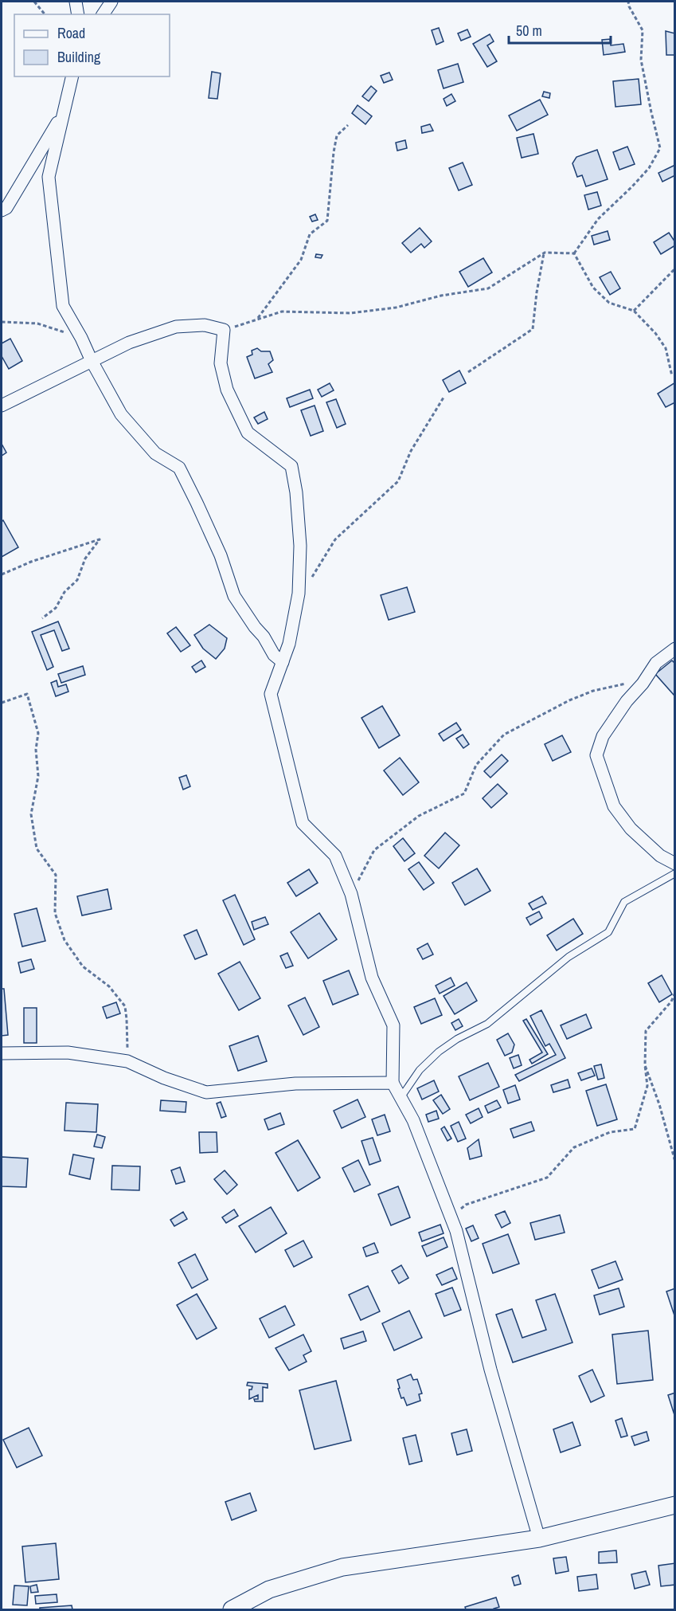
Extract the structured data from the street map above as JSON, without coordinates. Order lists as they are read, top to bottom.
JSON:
{
  "legend": ["Road", "Building"],
  "scale_bar": "50 m"
}
